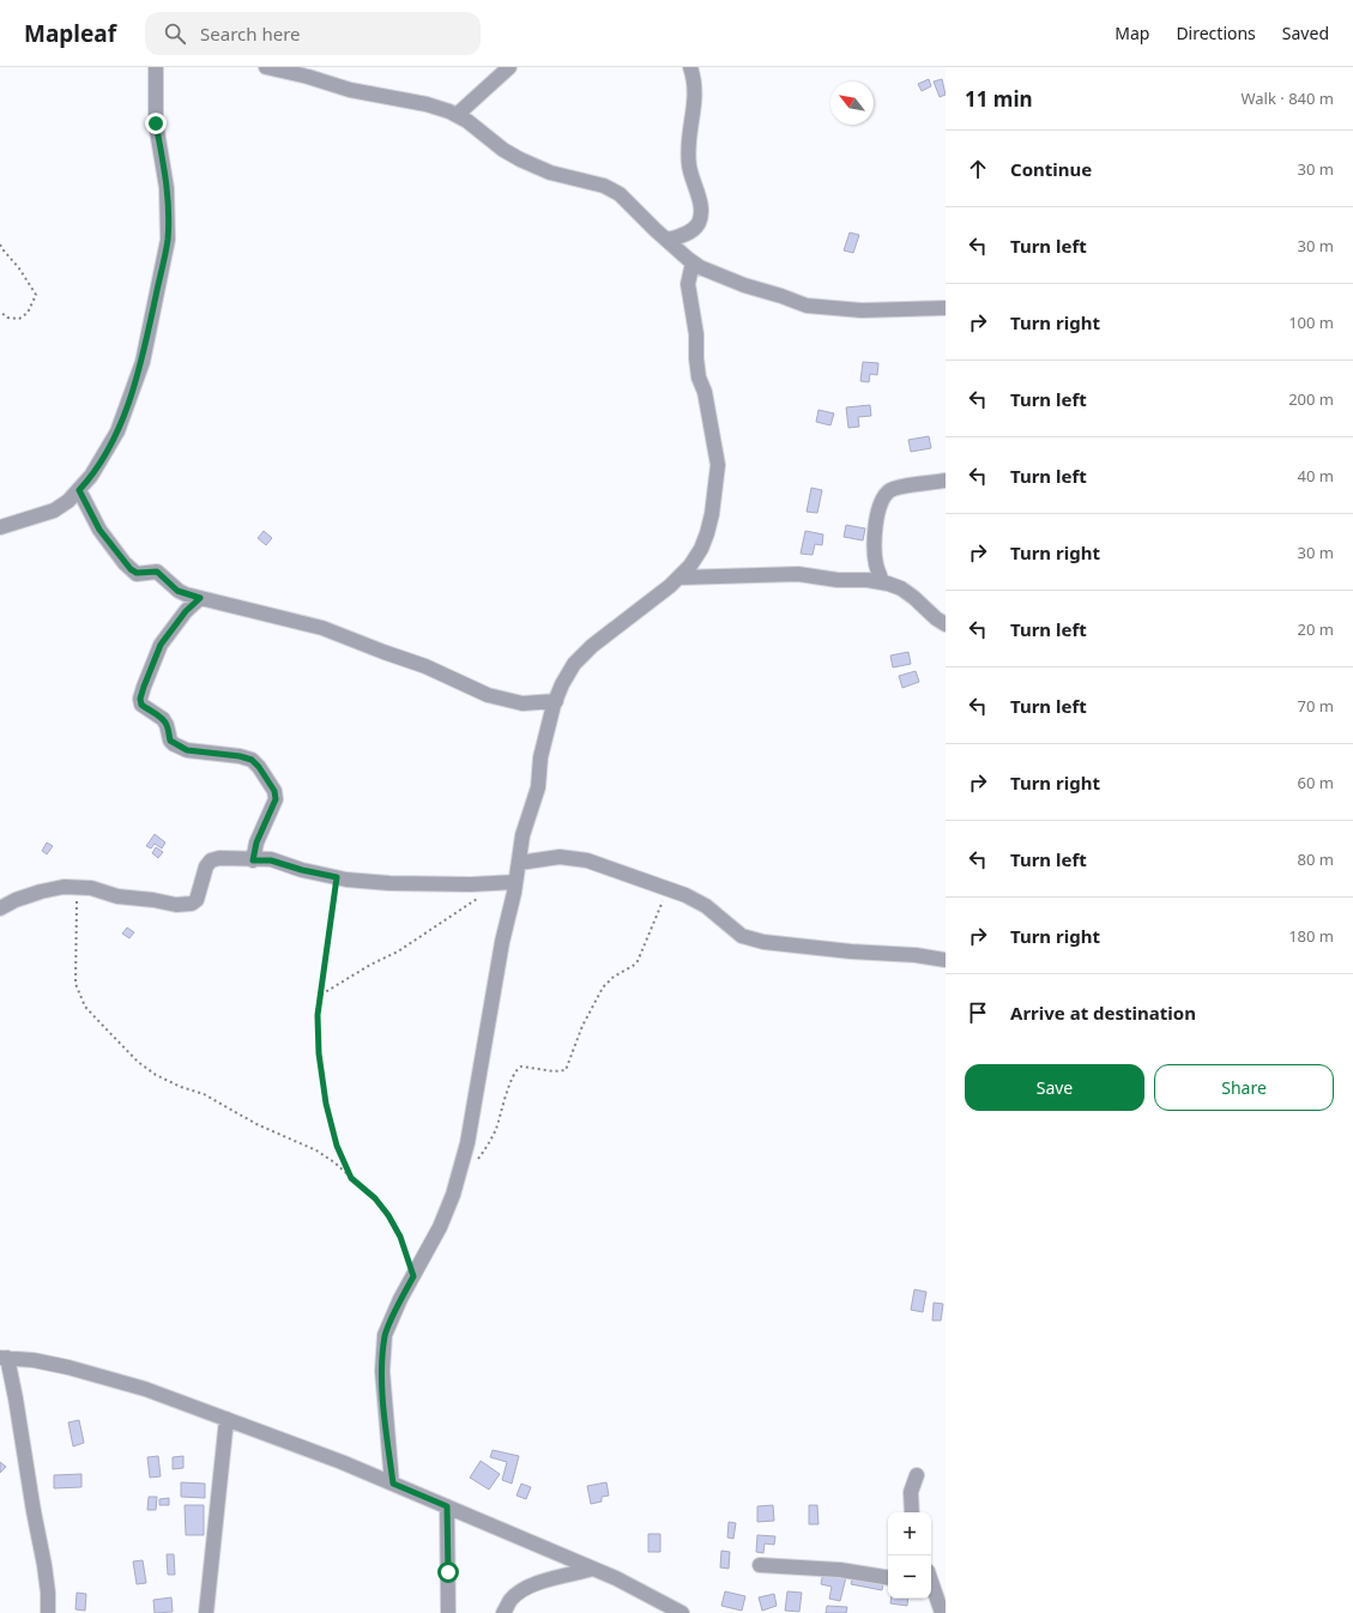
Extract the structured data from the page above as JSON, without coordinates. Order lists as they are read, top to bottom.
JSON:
{
  "north": "top left",
  "page": {
    "header": "Mapleaf",
    "search": "Search here",
    "nav": ["Map", "Directions", "Saved"],
    "heading": ["11 min", "Walk · 840 m"],
    "list": [
      ["Continue", "30 m"],
      ["Turn left", "30 m"],
      ["Turn right", "100 m"],
      ["Turn left", "200 m"],
      ["Turn left", "40 m"],
      ["Turn right", "30 m"],
      ["Turn left", "20 m"],
      ["Turn left", "70 m"],
      ["Turn right", "60 m"],
      ["Turn left", "80 m"],
      ["Turn right", "180 m"],
      "Arrive at destination"
    ],
    "buttons": ["Save", "Share"],
    "map_buttons": ["+", "−"]
  }
}
